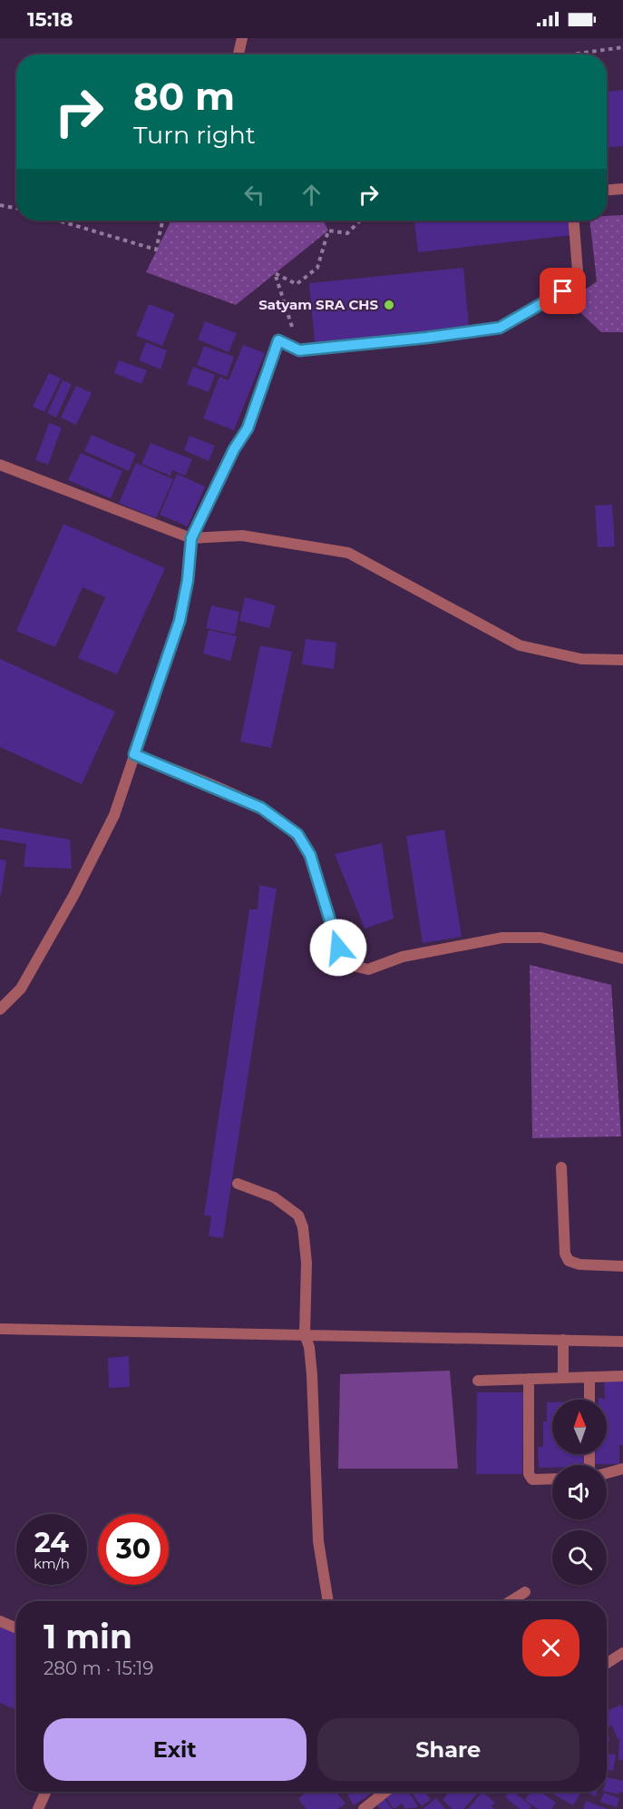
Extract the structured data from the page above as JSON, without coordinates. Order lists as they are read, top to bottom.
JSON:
{
  "places": ["Satyam SRA CHS"],
  "north": "top",
  "page": {
    "status": "15:18",
    "turn": ["80 m", "Turn right"],
    "speed": "24 km/h",
    "limit": "30",
    "heading": ["1 min", "280 m · 15:19"],
    "buttons": ["Exit", "Share"]
  }
}
